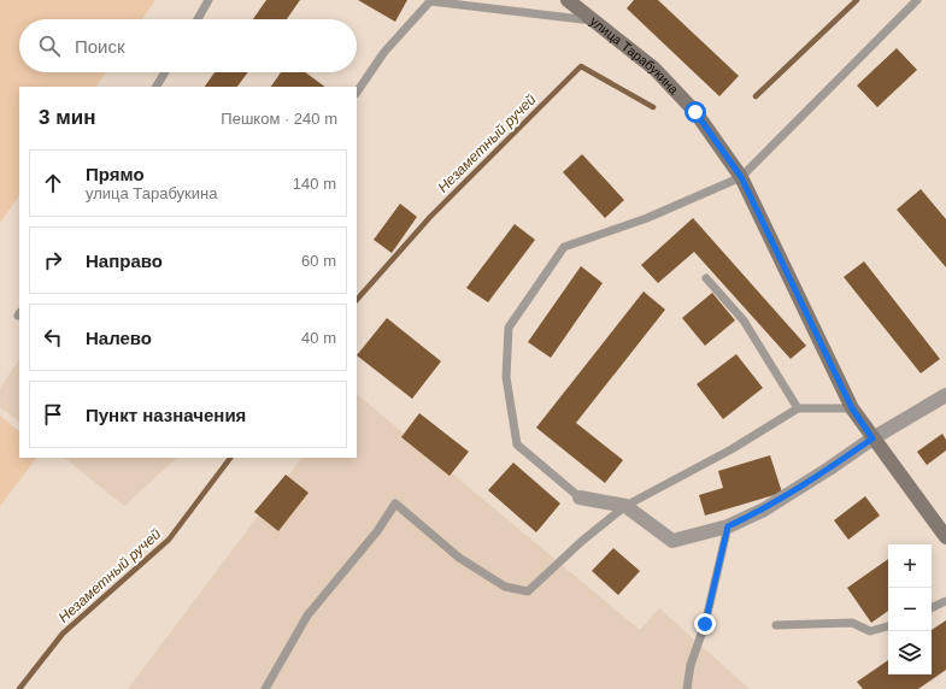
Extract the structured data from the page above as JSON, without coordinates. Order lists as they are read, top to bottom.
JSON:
{
  "streets": {
    "street": ["улица Тарабукина"]
  },
  "water": ["Незаметный ручей"],
  "page": {
    "search": "Поиск",
    "heading": ["3 мин", "Пешком · 240 m"],
    "list": [
      ["Прямо", "улица Тарабукина", "140 m"],
      ["Направо", "60 m"],
      ["Налево", "40 m"],
      "Пункт назначения"
    ],
    "map_buttons": ["+", "−"]
  }
}
